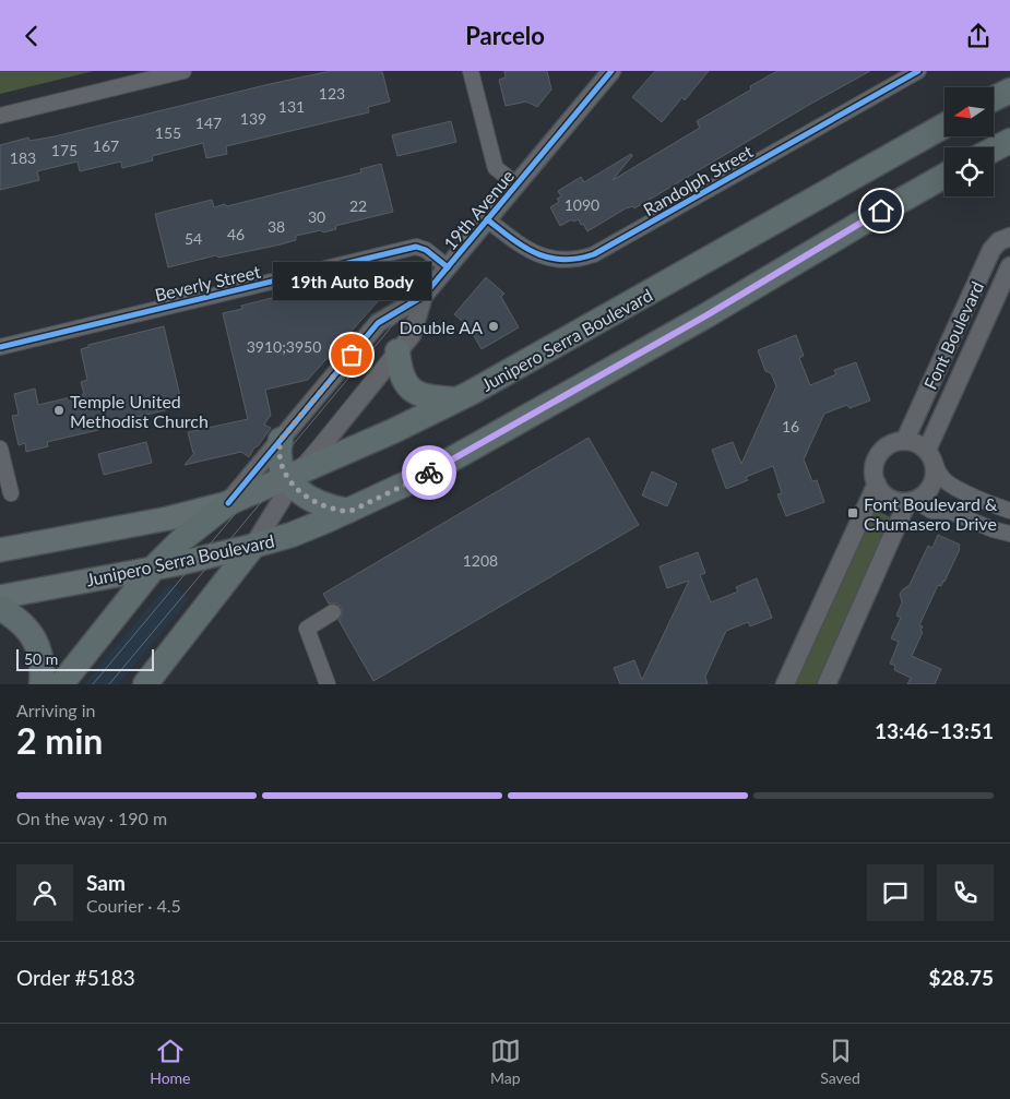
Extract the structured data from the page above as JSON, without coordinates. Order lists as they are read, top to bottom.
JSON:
{
  "streets": {
    "highway": ["19th Avenue", "Junipero Serra Boulevard"],
    "street": ["Randolph Street", "Beverly Street", "Font Boulevard"]
  },
  "crossings": [
    ["Randolph Street", "19th Avenue"],
    ["19th Avenue", "Beverly Street"],
    ["19th Avenue", "Junipero Serra Boulevard"]
  ],
  "places": {
    "other": ["Double AA", "19th Auto Body", "Temple United Methodist Church"],
    "transit": ["Font Boulevard & Chumasero Drive"]
  },
  "house_numbers": [
    "123",
    "131",
    "139",
    "147",
    "155",
    "167",
    "175",
    "183",
    "1090",
    "22",
    "30",
    "38",
    "46",
    "54",
    "3910;3950",
    "16",
    "1208"
  ],
  "scale_bar": "50 m",
  "north": "left",
  "page": {
    "header": "Parcelo",
    "bubble": "19th Auto Body",
    "scale": "50 m",
    "heading": ["2 min", "Arriving in", "13:46–13:51"],
    "panel": [
      "Sam",
      "Courier · 4.5",
      "Order #5183",
      "$28.75"
    ],
    "bar": "On the way · 190 m",
    "tabs": ["Home", "Map", "Saved"]
  }
}
